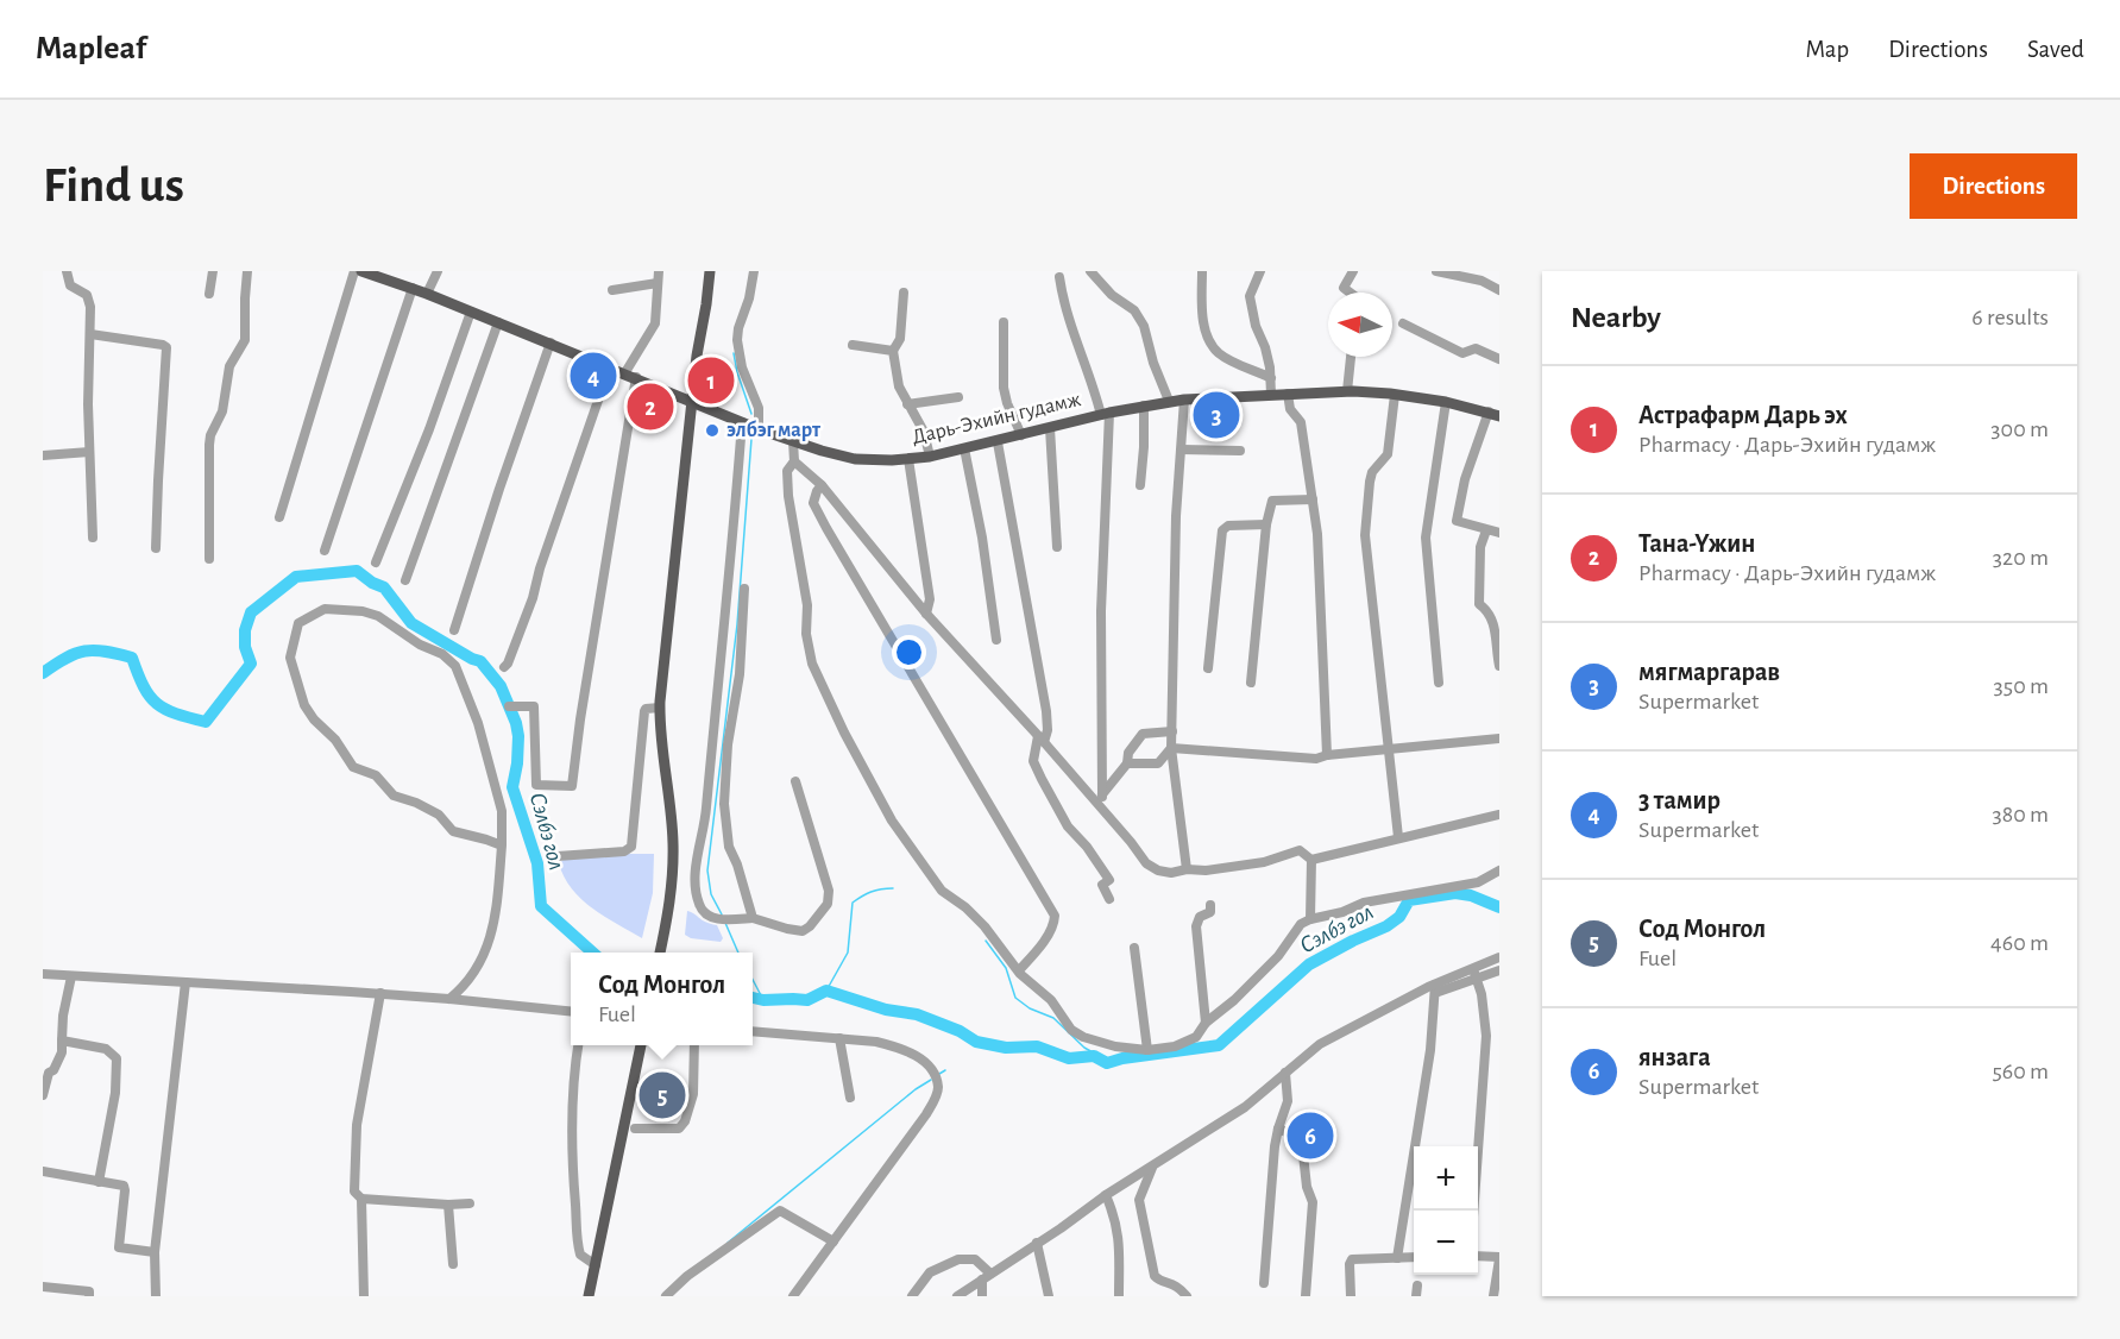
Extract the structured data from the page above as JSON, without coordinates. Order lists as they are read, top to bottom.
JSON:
{
  "streets": {
    "main road": ["Дарь-Эхийн гудамж"]
  },
  "water": ["Сэлбэ гол"],
  "places": ["элбэг март"],
  "north": "left",
  "page": {
    "header": "Mapleaf",
    "nav": ["Map", "Directions", "Saved"],
    "buttons": "Directions",
    "title": "Find us",
    "heading": ["Nearby", "6 results"],
    "pins": [
      "4",
      "1",
      "2",
      "3",
      "5",
      "6"
    ],
    "list": [
      {
        "mark": "1",
        "name": "Астрафарм Дарь эх",
        "note": "Pharmacy · Дарь-Эхийн гудамж",
        "value": "300 m"
      },
      {
        "mark": "2",
        "name": "Тана-Үжин",
        "note": "Pharmacy · Дарь-Эхийн гудамж",
        "value": "320 m"
      },
      {
        "mark": "3",
        "name": "мягмаргарав",
        "note": "Supermarket",
        "value": "350 m"
      },
      {
        "mark": "4",
        "name": "3 тамир",
        "note": "Supermarket",
        "value": "380 m"
      },
      {
        "mark": "5",
        "name": "Сод Монгол",
        "note": "Fuel",
        "value": "460 m"
      },
      {
        "mark": "6",
        "name": "янзага",
        "note": "Supermarket",
        "value": "560 m"
      }
    ],
    "popup": ["Сод Монгол", "Fuel"],
    "map_buttons": ["+", "−"]
  }
}
